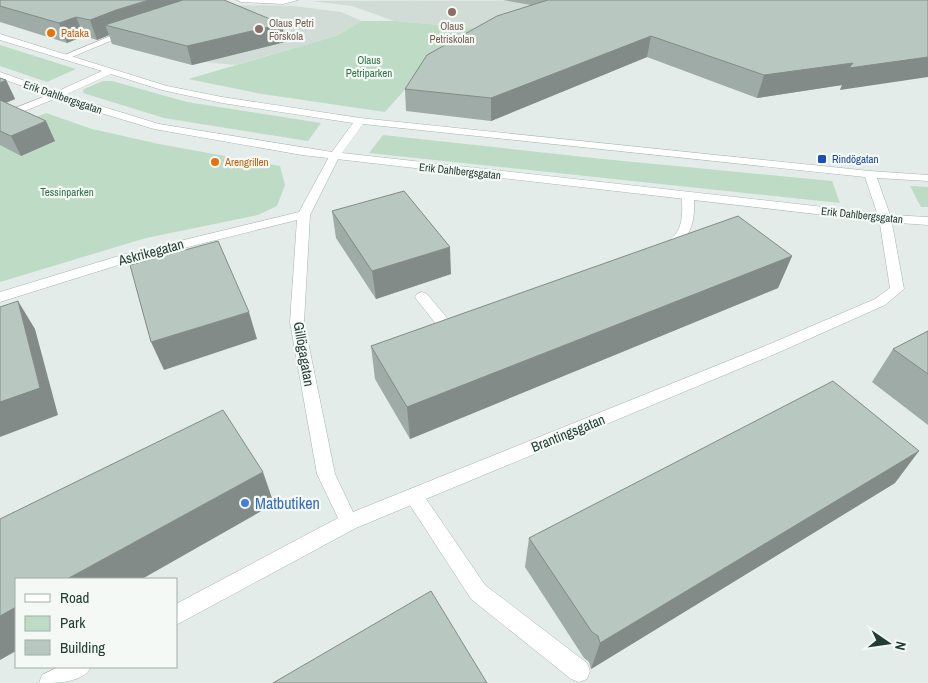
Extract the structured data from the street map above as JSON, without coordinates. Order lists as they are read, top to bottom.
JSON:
{
  "streets": {
    "street": [
      "Erik Dahlbergsgatan",
      "Askrikegatan",
      "Gillögagatan",
      "Brantingsgatan"
    ]
  },
  "crossings": [
    ["Erik Dahlbergsgatan", "Gillögagatan"],
    ["Erik Dahlbergsgatan", "Brantingsgatan"],
    ["Askrikegatan", "Gillögagatan"],
    ["Gillögagatan", "Brantingsgatan"]
  ],
  "parks": ["Olaus Petriparken", "Tessinparken"],
  "places": {
    "other": [
      "Olaus Petriskolan",
      "Olaus Petri Förskola",
      "Pataka",
      "Arengrillen",
      "Matbutiken"
    ],
    "transit": ["Rindögatan"]
  },
  "legend": ["Road", "Park", "Building"],
  "north": "right"
}
